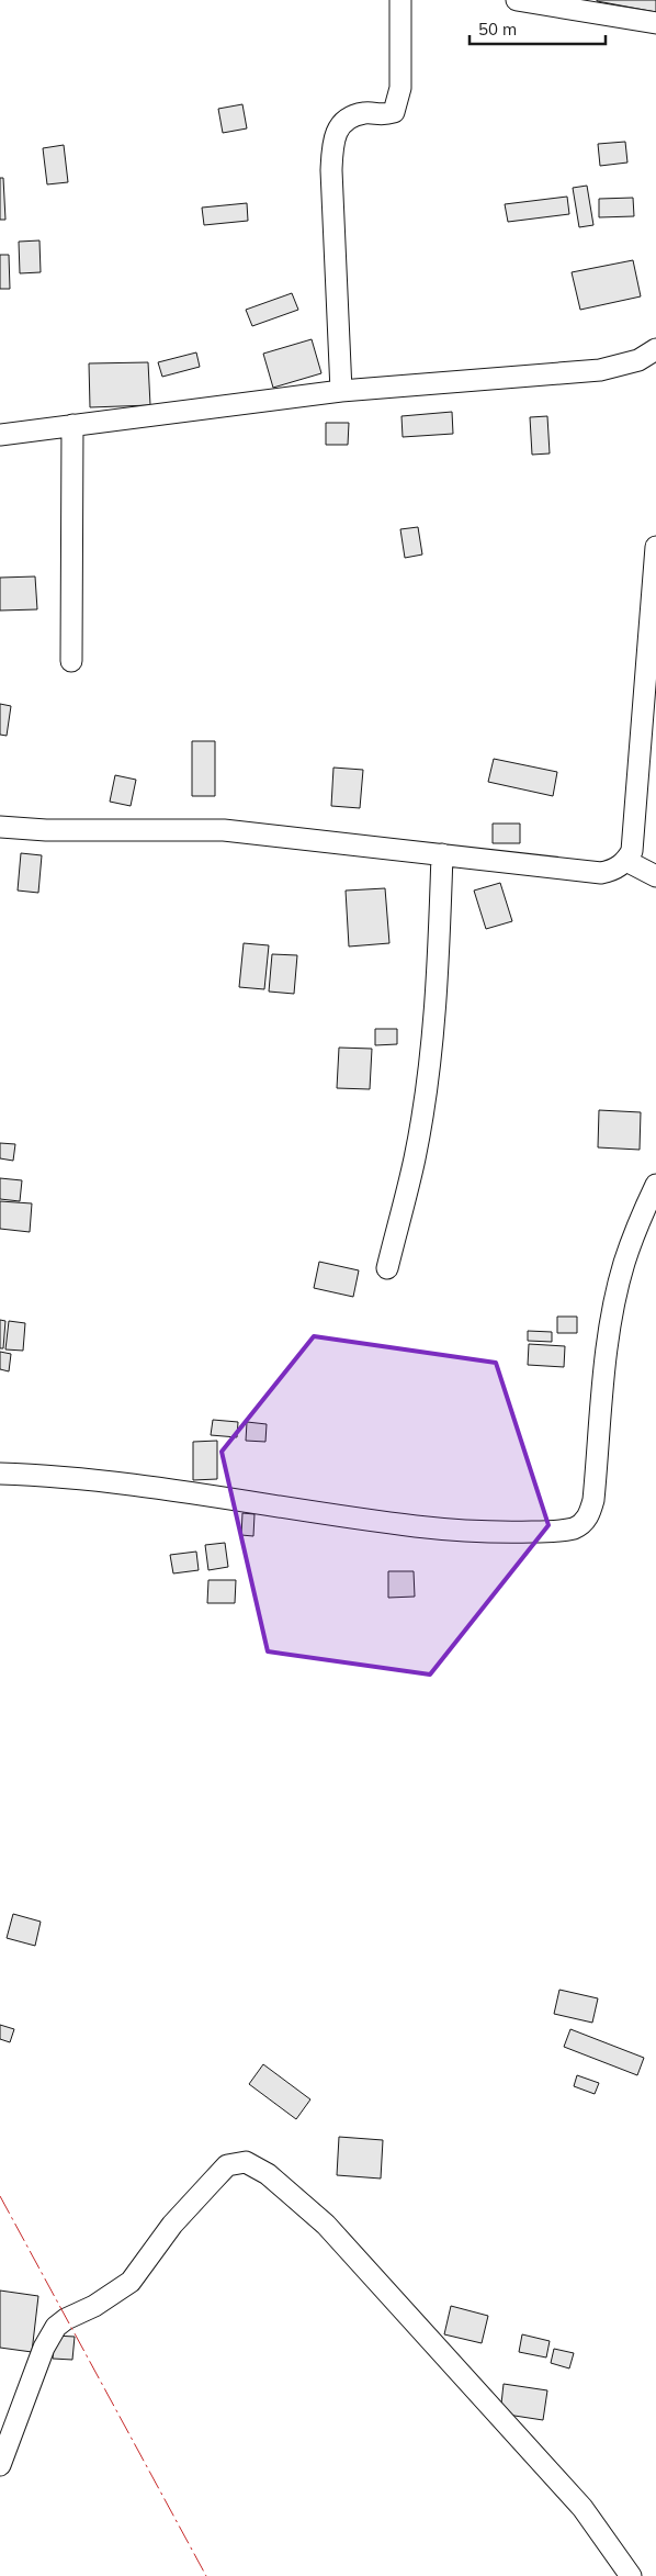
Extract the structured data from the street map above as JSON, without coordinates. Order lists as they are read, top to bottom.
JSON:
{
  "scale_bar": "50 m"
}
